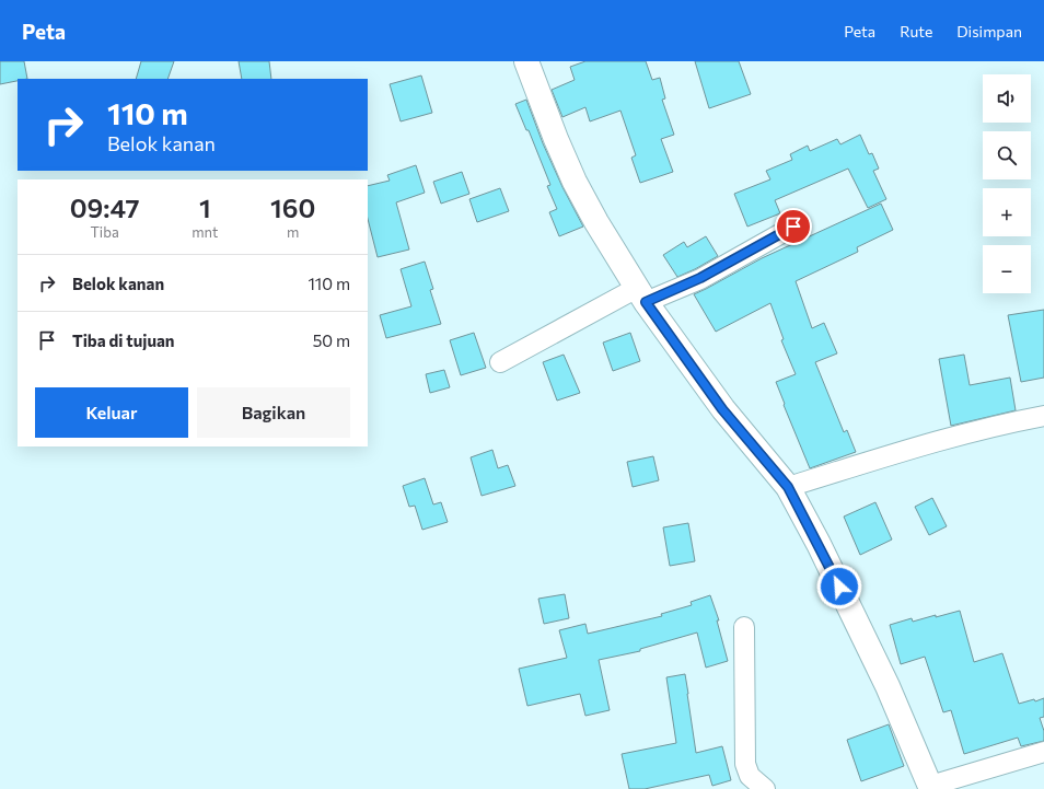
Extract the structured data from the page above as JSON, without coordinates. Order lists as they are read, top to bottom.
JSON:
{
  "page": {
    "header": "Peta",
    "nav": ["Peta", "Rute", "Disimpan"],
    "map_buttons": ["+", "−"],
    "turn": ["110 m", "Belok kanan"],
    "eta": [
      "09:47",
      "Tiba",
      "1",
      "mnt",
      "160",
      "m"
    ],
    "list": [
      {
        "name": "Belok kanan",
        "value": "110 m"
      },
      {
        "name": "Tiba di tujuan",
        "value": "50 m"
      }
    ],
    "buttons": ["Keluar", "Bagikan"]
  }
}
